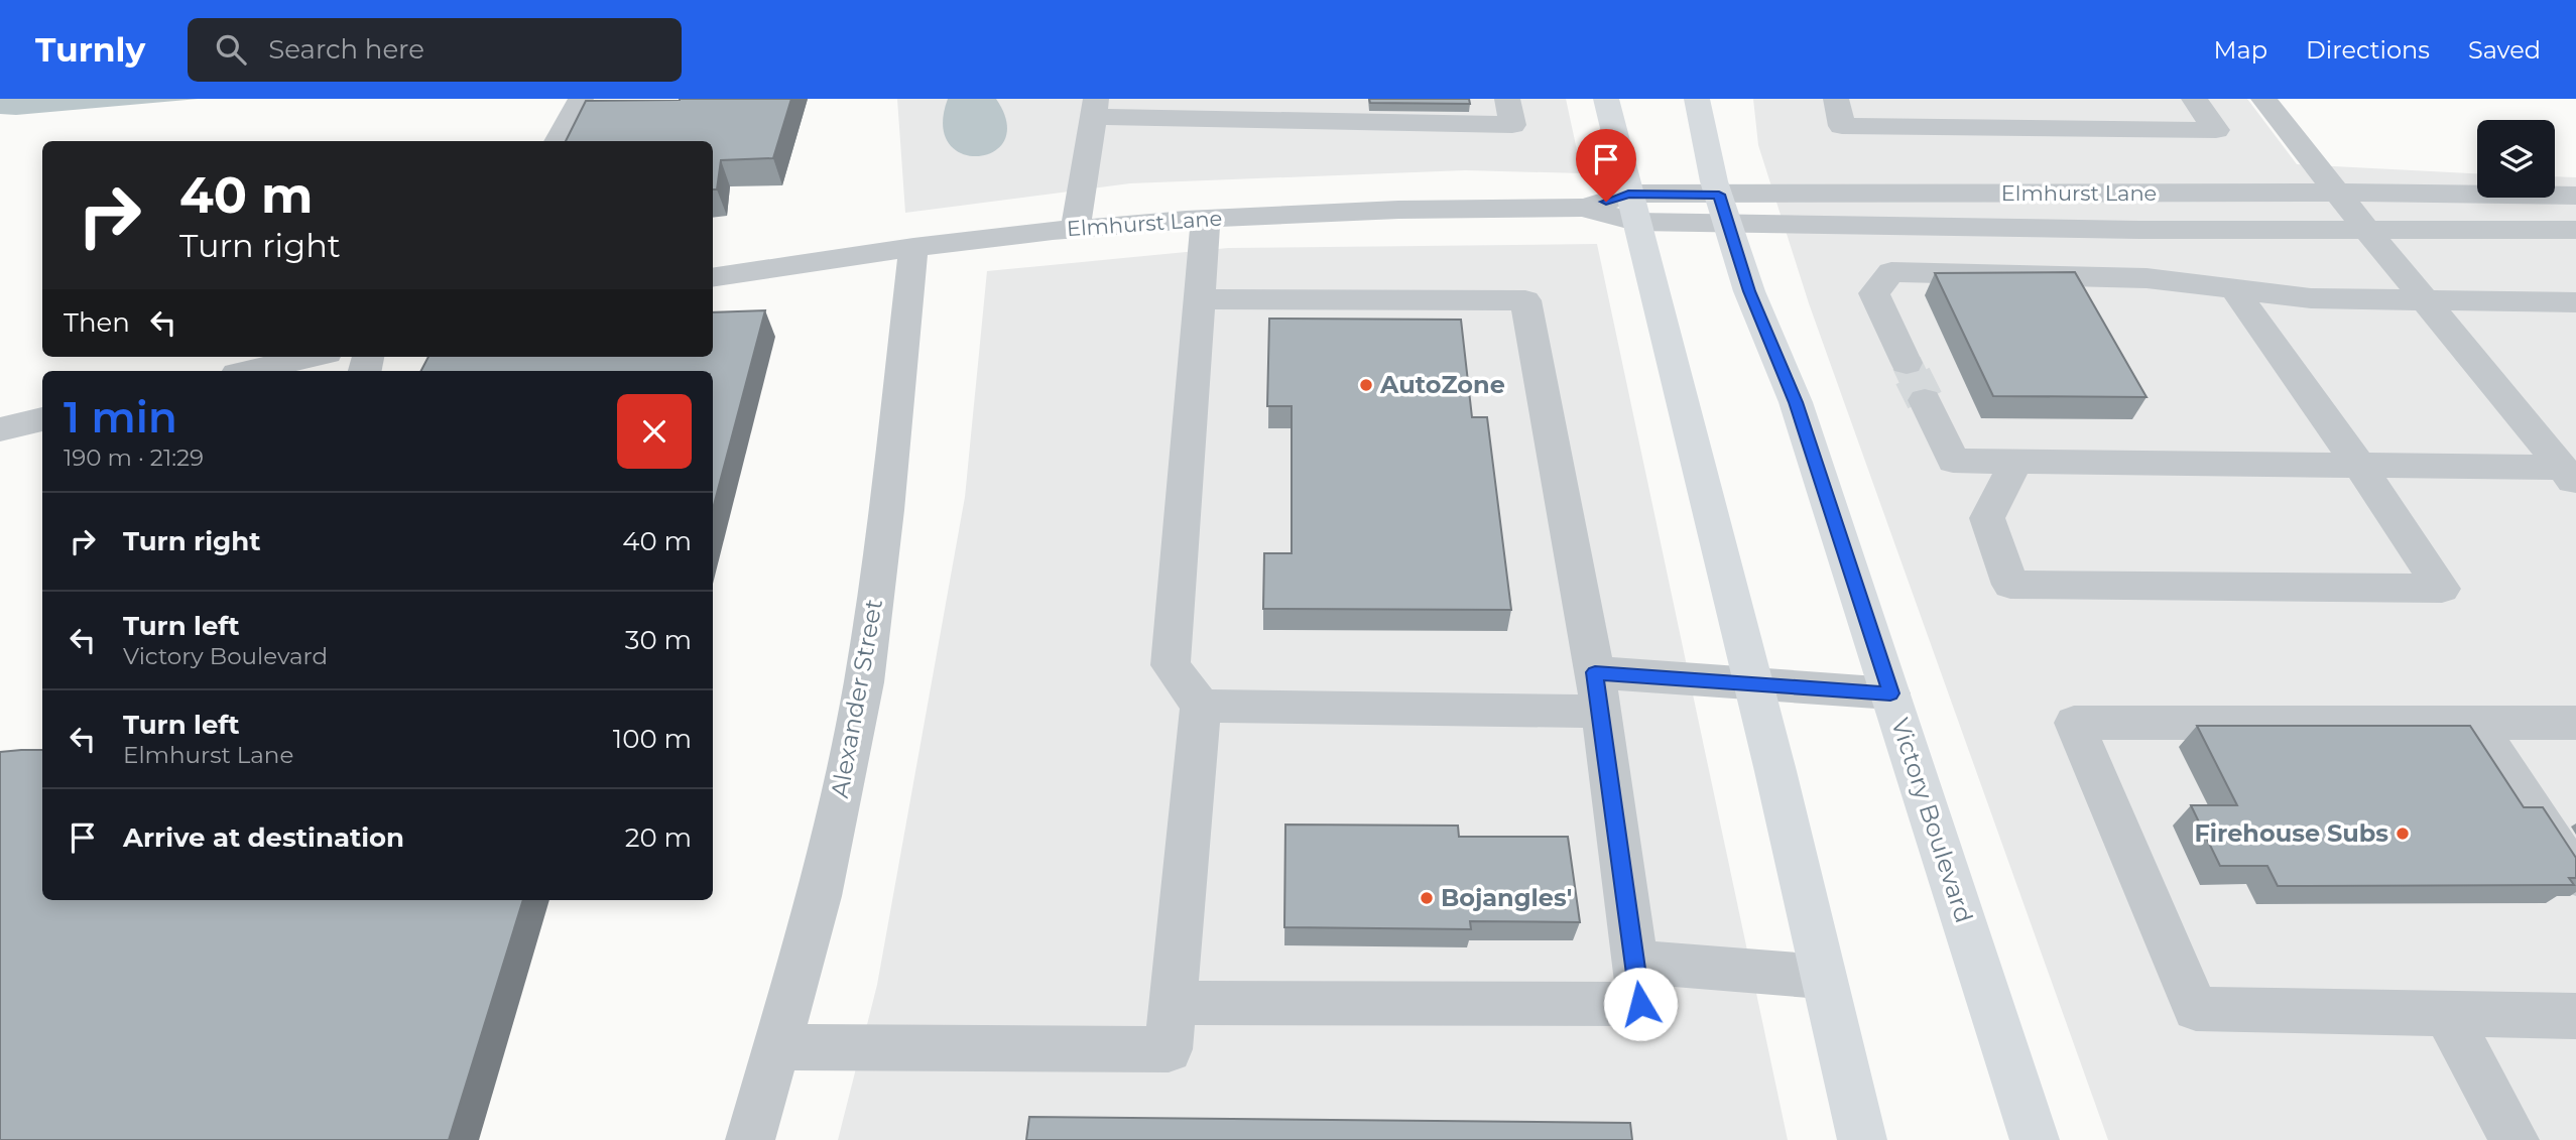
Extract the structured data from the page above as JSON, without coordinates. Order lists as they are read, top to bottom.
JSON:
{
  "streets": {
    "main road": ["Victory Boulevard"],
    "street": ["Elmhurst Lane", "Alexander Street"]
  },
  "crossings": [
    ["Elmhurst Lane", "Alexander Street"],
    ["Elmhurst Lane", "Victory Boulevard"]
  ],
  "places": ["AutoZone", "Firehouse Subs", "Bojangles'"],
  "page": {
    "header": "Turnly",
    "search": "Search here",
    "nav": ["Map", "Directions", "Saved"],
    "turn": ["40 m", "Turn right"],
    "then": "Then",
    "heading": ["1 min", "190 m · 21:29"],
    "list": [
      {
        "name": "Turn right",
        "value": "40 m"
      },
      {
        "name": "Turn left",
        "note": "Victory Boulevard",
        "value": "30 m"
      },
      {
        "name": "Turn left",
        "note": "Elmhurst Lane",
        "value": "100 m"
      },
      {
        "name": "Arrive at destination",
        "value": "20 m"
      }
    ]
  }
}
